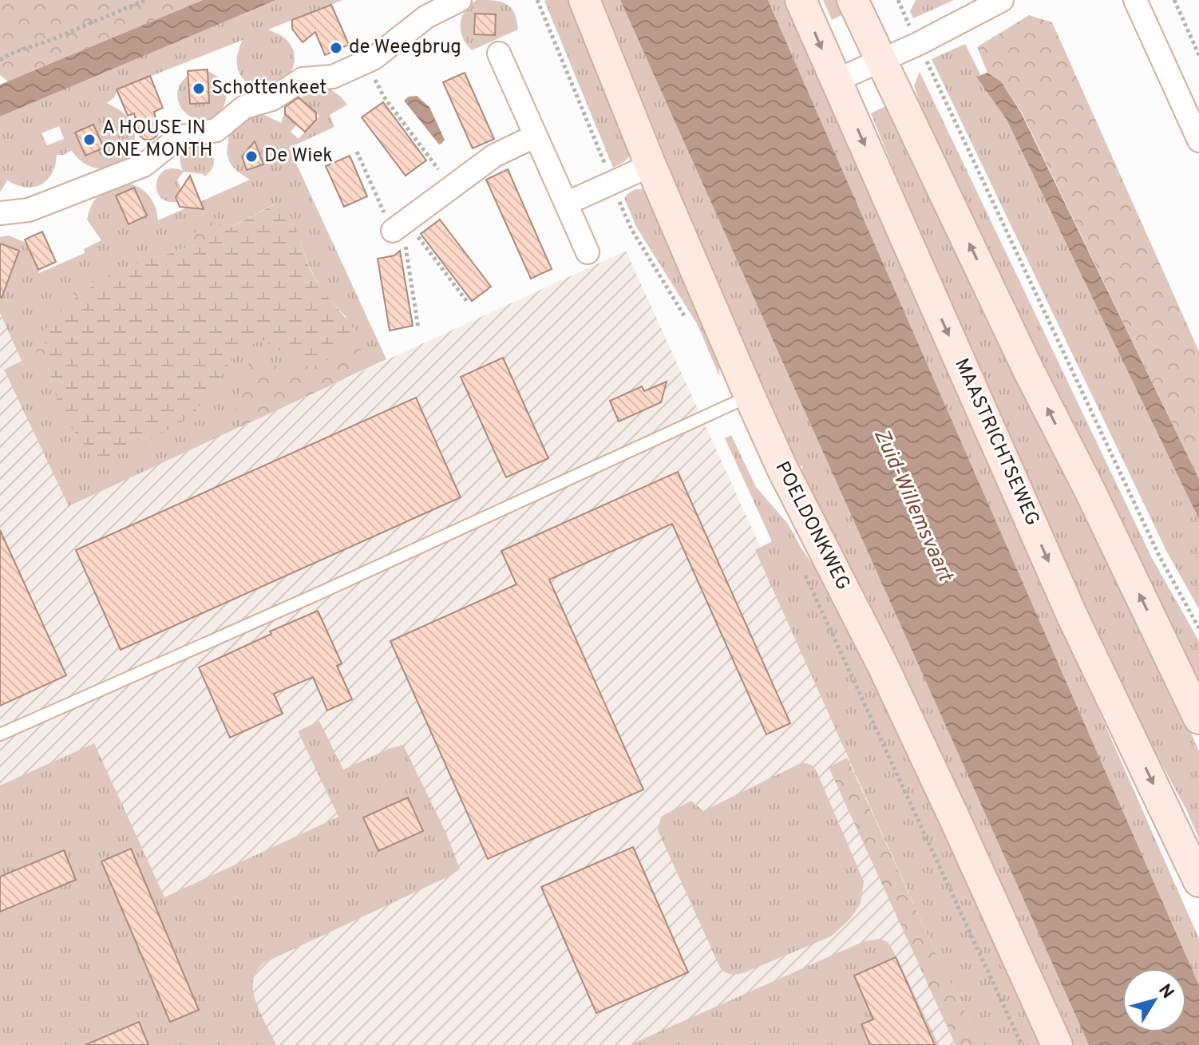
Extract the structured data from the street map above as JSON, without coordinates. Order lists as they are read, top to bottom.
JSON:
{
  "streets": {
    "main road": ["MAASTRICHTSEWEG", "POELDONKWEG"]
  },
  "water": ["Zuid-Willemsvaart"],
  "places": [
    "de Weegbrug",
    "Schottenkeet",
    "A HOUSE IN ONE MONTH",
    "De Wiek"
  ],
  "north": "top right"
}
